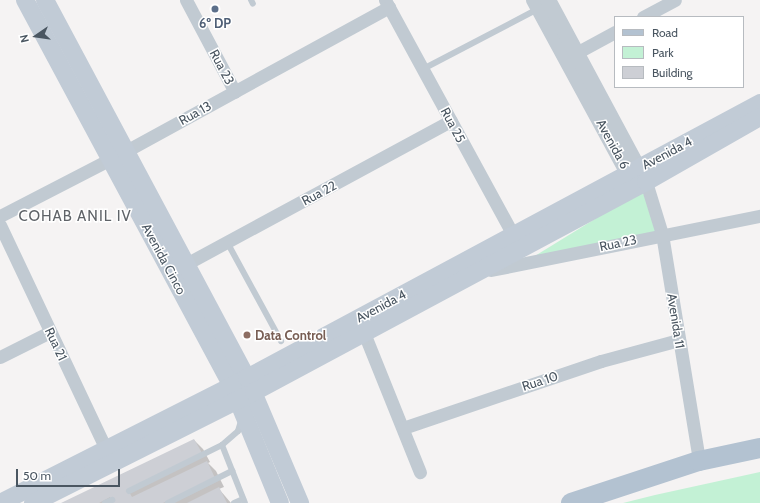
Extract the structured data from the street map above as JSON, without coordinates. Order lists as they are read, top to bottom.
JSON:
{
  "streets": {
    "main road": ["Avenida 4", "Avenida Cinco"],
    "street": [
      "Rua 23",
      "Rua 13",
      "Rua 25",
      "Avenida 6",
      "Rua 22",
      "Avenida 11",
      "Rua 21",
      "Rua 10"
    ]
  },
  "crossings": [
    ["Rua 23", "Rua 13"],
    ["Rua 23", "Avenida 4"],
    ["Rua 23", "Avenida 11"],
    ["Rua 13", "Rua 25"],
    ["Rua 13", "Avenida Cinco"],
    ["Rua 25", "Avenida 4"],
    ["Rua 25", "Rua 22"],
    ["Avenida 6", "Avenida 4"],
    ["Avenida 6", "Avenida 11"],
    ["Avenida 4", "Avenida Cinco"],
    ["Avenida 4", "Avenida 11"],
    ["Avenida 4", "Rua 21"],
    ["Rua 22", "Avenida Cinco"],
    ["Avenida 11", "Rua 10"]
  ],
  "districts": ["COHAB ANIL IV"],
  "places": ["6º DP", "Data Control"],
  "legend": ["Road", "Park", "Building"],
  "scale_bar": "50 m",
  "north": "left"
}
